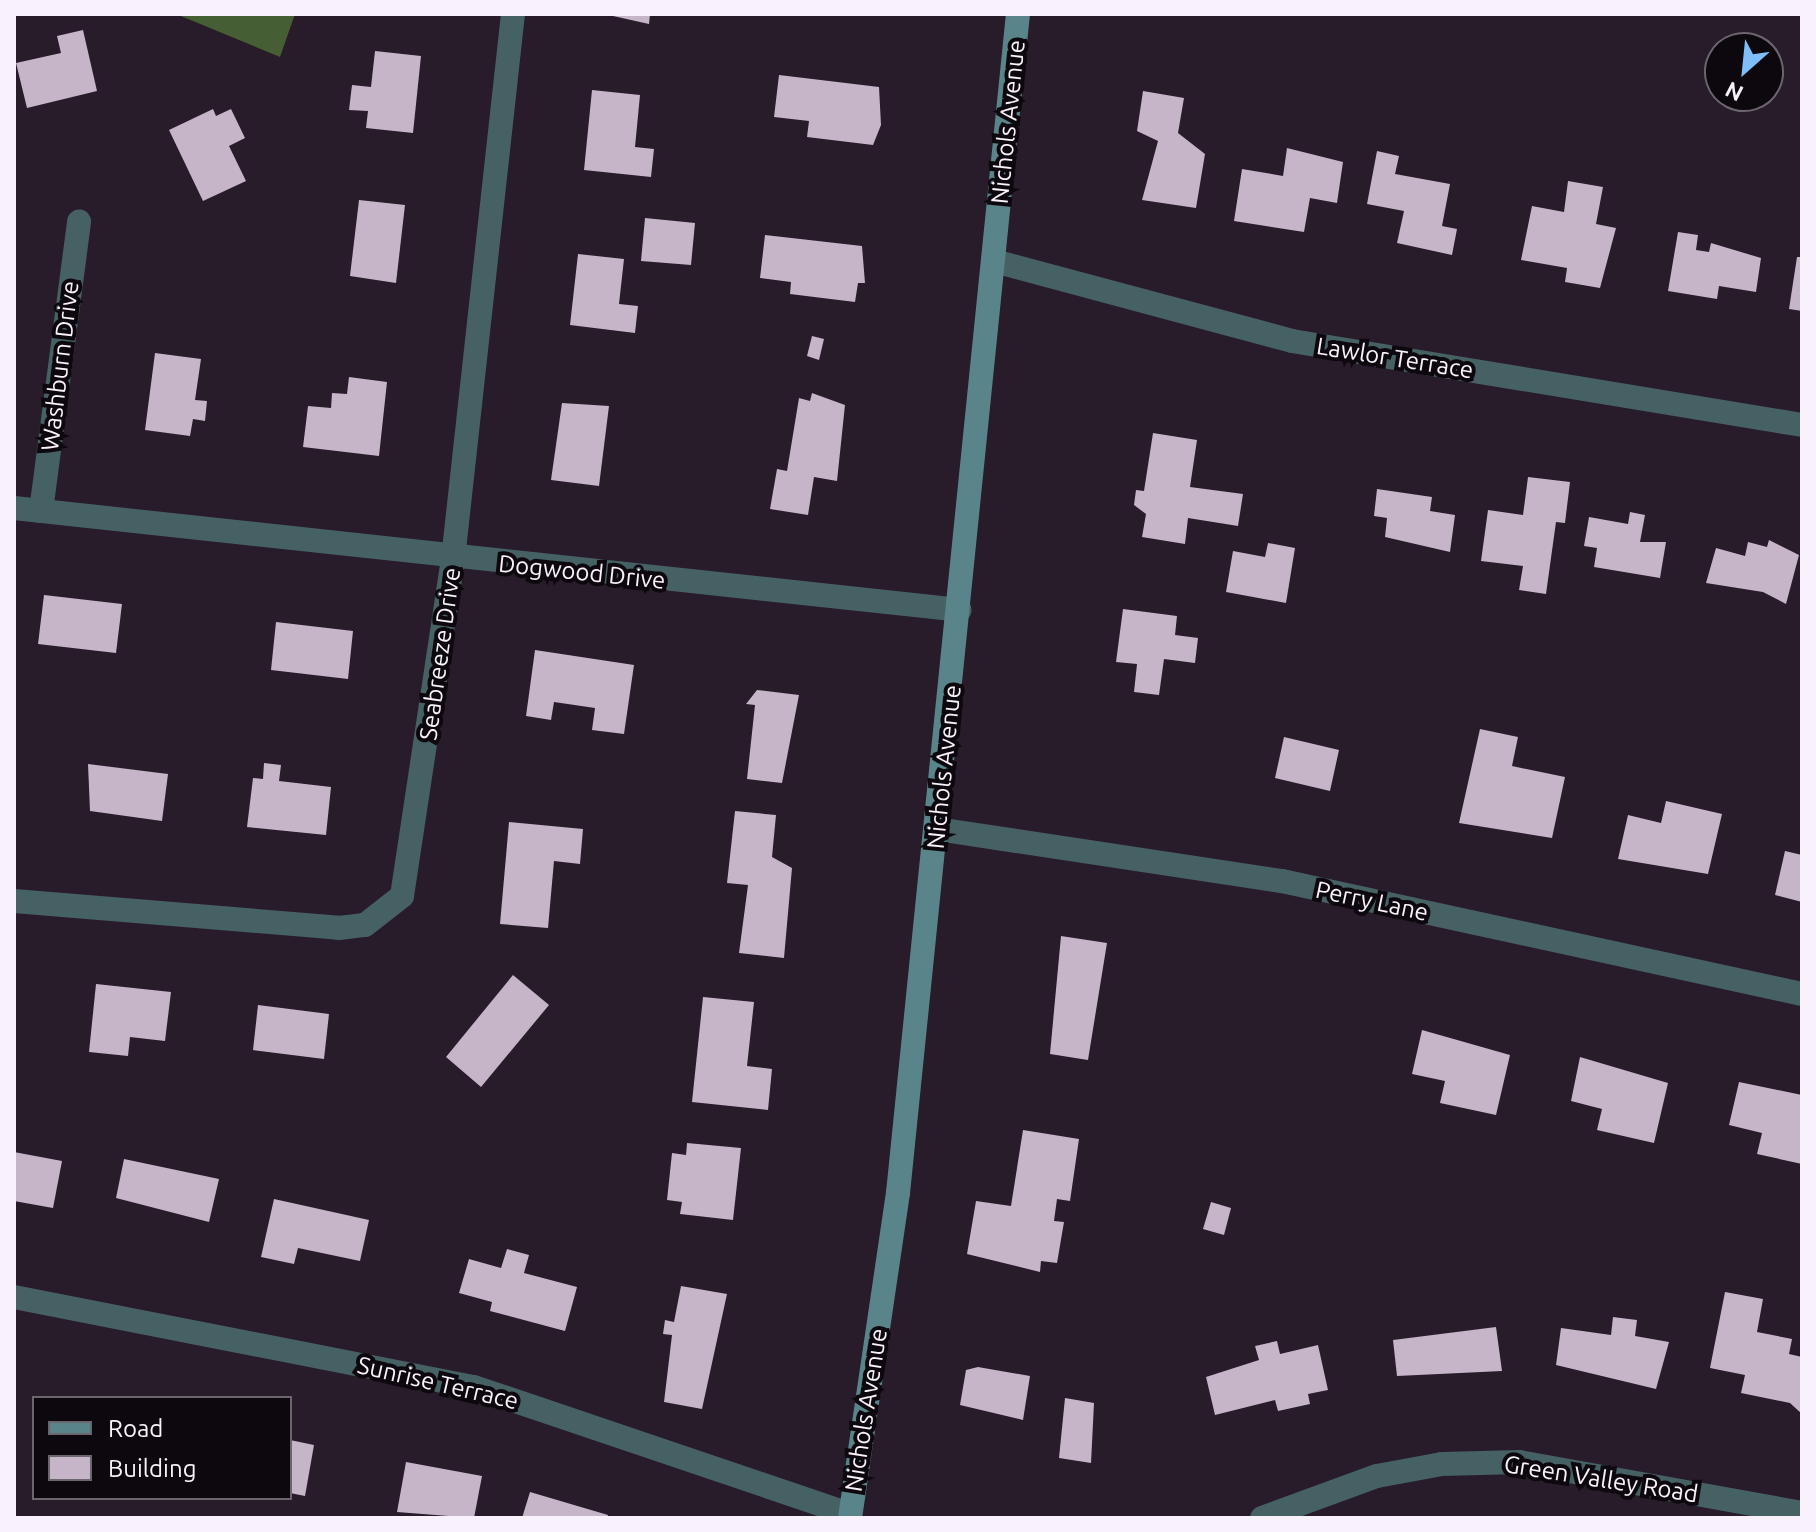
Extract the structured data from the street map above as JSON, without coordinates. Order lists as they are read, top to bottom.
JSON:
{
  "streets": {
    "main road": ["Nichols Avenue"],
    "street": [
      "Lawlor Terrace",
      "Washburn Drive",
      "Dogwood Drive",
      "Seabreeze Drive",
      "Perry Lane",
      "Sunrise Terrace",
      "Green Valley Road"
    ]
  },
  "crossings": [
    ["Nichols Avenue", "Lawlor Terrace"],
    ["Nichols Avenue", "Dogwood Drive"],
    ["Nichols Avenue", "Perry Lane"],
    ["Nichols Avenue", "Sunrise Terrace"],
    ["Washburn Drive", "Dogwood Drive"],
    ["Dogwood Drive", "Seabreeze Drive"]
  ],
  "legend": ["Road", "Building"],
  "north": "bottom left"
}
